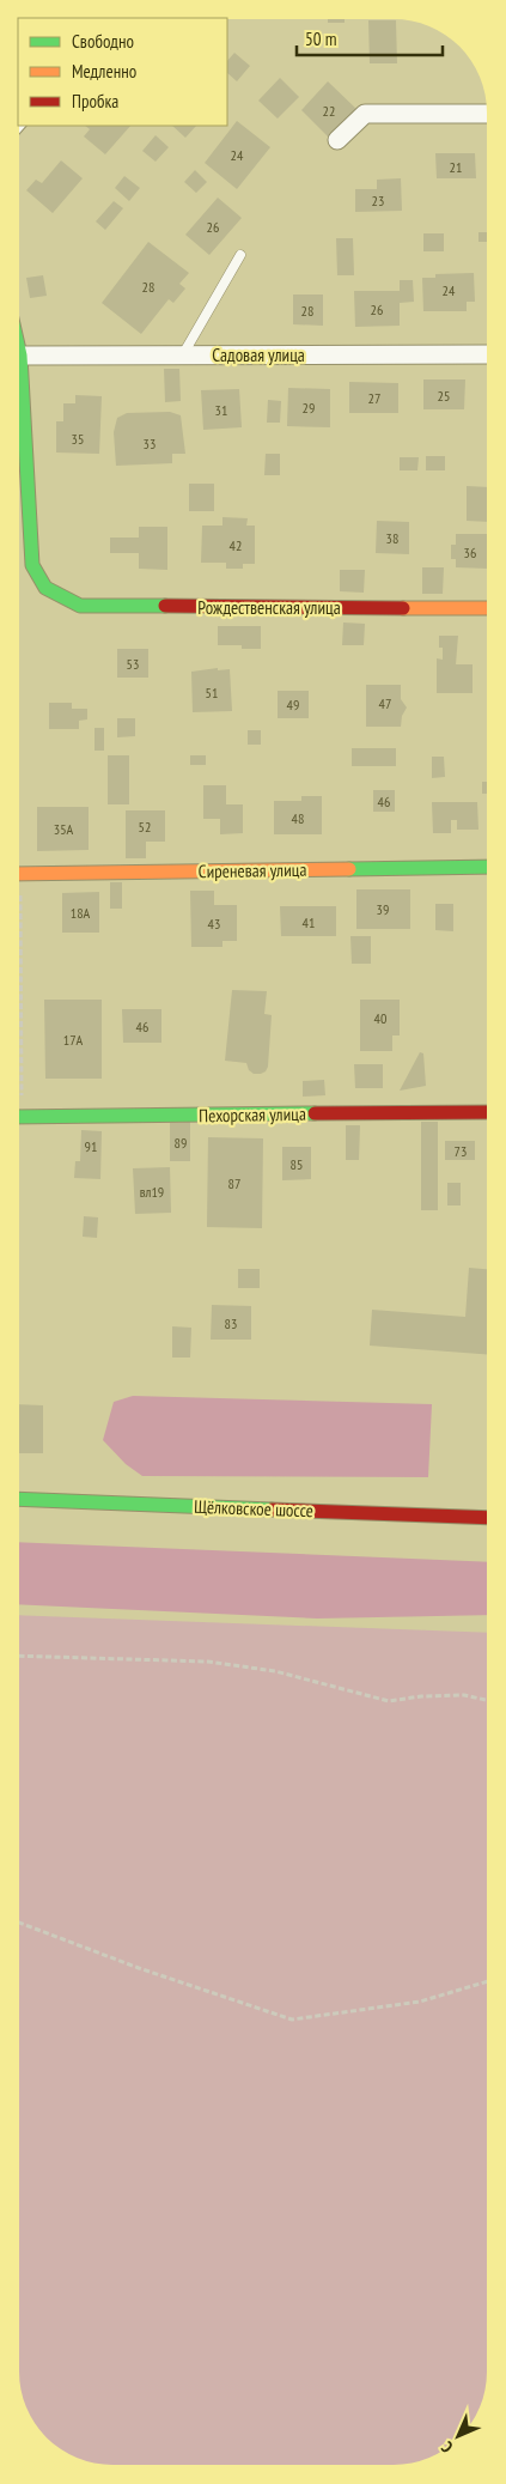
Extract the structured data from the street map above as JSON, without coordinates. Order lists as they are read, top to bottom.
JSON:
{
  "streets": {
    "street": [
      "Садовая улица",
      "Рождественская улица",
      "Сиреневая улица",
      "Пехорская улица",
      "Щёлковское шоссе"
    ]
  },
  "crossings": [
    ["Садовая улица", "Рождественская улица"]
  ],
  "house_numbers": [
    "22",
    "24",
    "21",
    "23",
    "26",
    "28",
    "24",
    "26",
    "28",
    "25",
    "27",
    "29",
    "31",
    "35",
    "33",
    "38",
    "42",
    "36",
    "53",
    "51",
    "47",
    "49",
    "46",
    "48",
    "52",
    "35А",
    "39",
    "18А",
    "41",
    "43",
    "40",
    "46",
    "17А",
    "89",
    "91",
    "73",
    "85",
    "87",
    "вл19",
    "83"
  ],
  "legend": ["Свободно", "Медленно", "Пробка"],
  "scale_bar": "50 m",
  "north": "bottom left"
}
